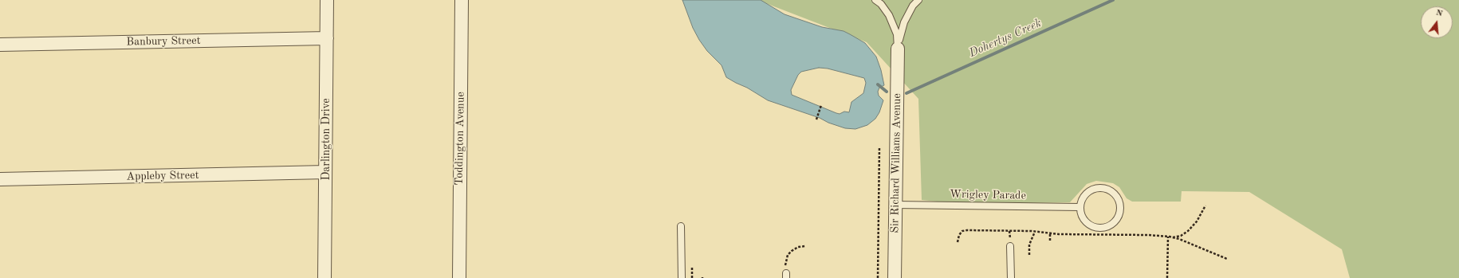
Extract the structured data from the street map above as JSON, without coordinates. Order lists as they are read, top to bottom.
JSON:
{
  "streets": {
    "street": [
      "Banbury Street",
      "Toddington Avenue",
      "Darlington Drive",
      "Sir Richard Williams Avenue",
      "Appleby Street"
    ],
    "lane": ["Wrigley Parade"]
  },
  "crossings": [
    ["Banbury Street", "Darlington Drive"],
    ["Darlington Drive", "Appleby Street"],
    ["Sir Richard Williams Avenue", "Wrigley Parade"]
  ],
  "water": ["Dohertys Creek"],
  "north": "top"
}
